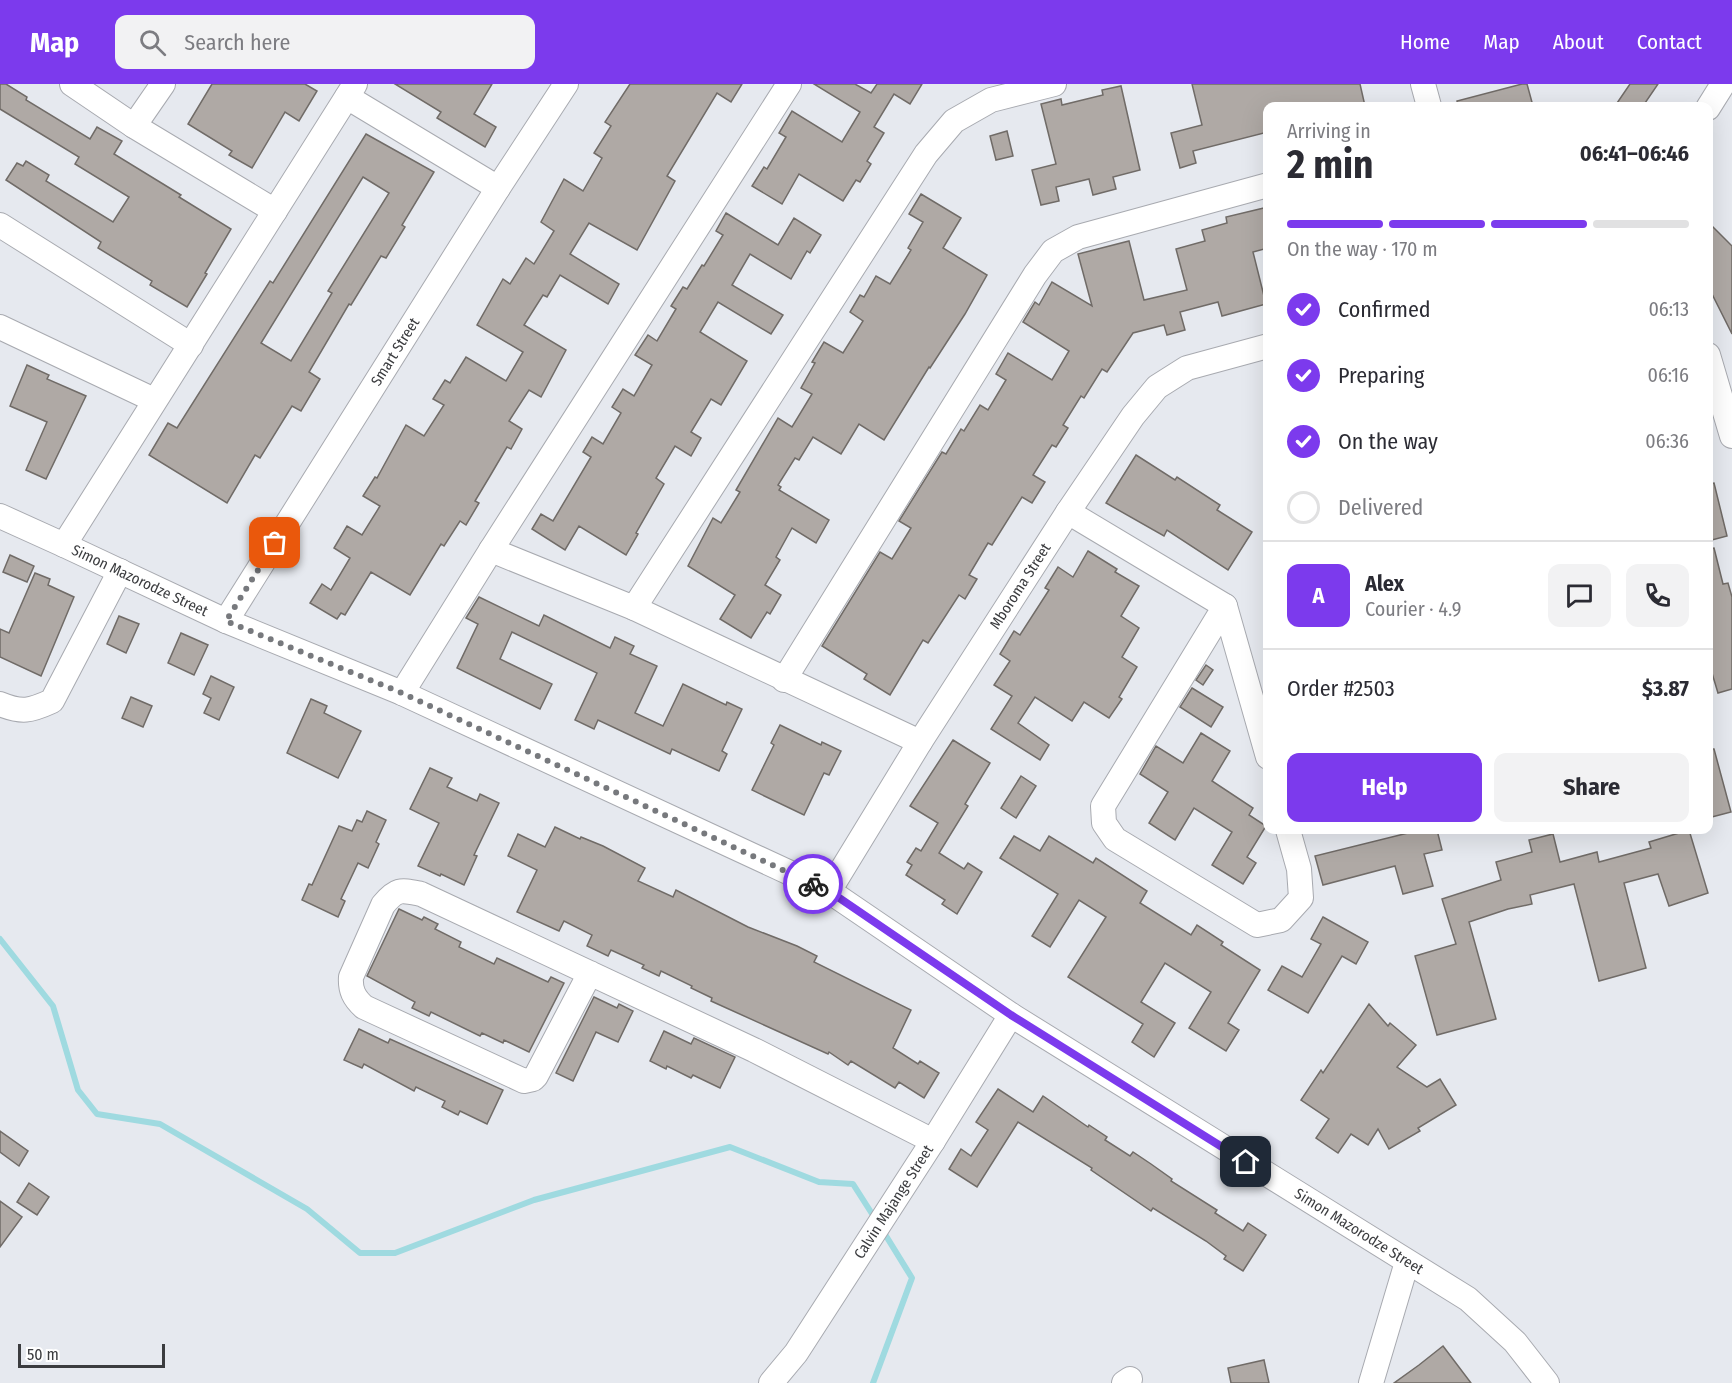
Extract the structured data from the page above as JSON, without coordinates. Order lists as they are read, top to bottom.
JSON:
{
  "streets": {
    "street": [
      "Smart Street",
      "Simon Mazorodze Street",
      "Mboroma Street",
      "Calvin Majange Street"
    ]
  },
  "crossings": [
    ["Smart Street", "Simon Mazorodze Street"],
    ["Simon Mazorodze Street", "Mboroma Street"],
    ["Simon Mazorodze Street", "Calvin Majange Street"]
  ],
  "scale_bar": "50 m",
  "page": {
    "header": "Map",
    "search": "Search here",
    "nav": [
      "Home",
      "Map",
      "About",
      "Contact"
    ],
    "heading": ["2 min", "Arriving in", "06:41–06:46"],
    "panel": [
      "Alex",
      "Courier · 4.9",
      "Order #2503",
      "$3.87"
    ],
    "bar": "On the way · 170 m",
    "list": [
      ["Confirmed", "06:13"],
      ["Preparing", "06:16"],
      ["On the way", "06:36"],
      "Delivered"
    ],
    "round": "A",
    "buttons": ["Help", "Share"],
    "scale": "50 m"
  }
}
